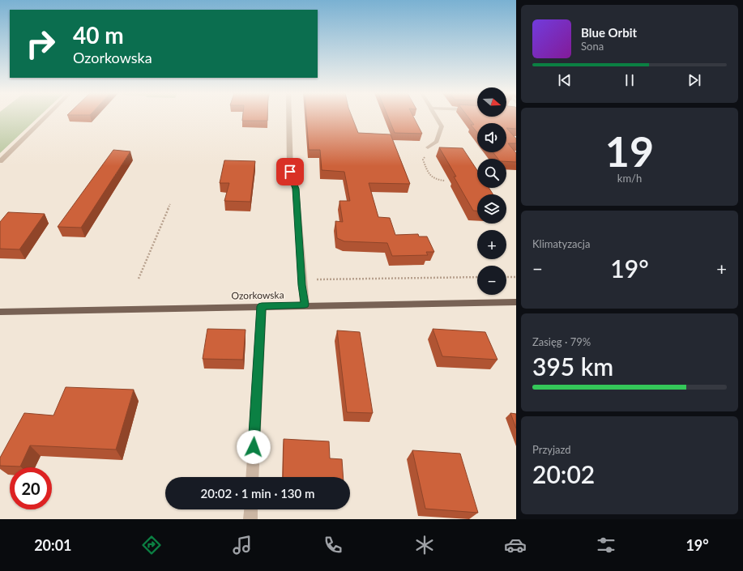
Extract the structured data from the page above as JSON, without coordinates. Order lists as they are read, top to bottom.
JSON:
{
  "streets": {
    "main road": ["Ozorkowska"]
  },
  "north": "right",
  "page": {
    "turn": ["40 m", "Ozorkowska"],
    "song": ["Blue Orbit", "Sona"],
    "map_buttons": ["+", "−"],
    "tile": [
      ["19", "km/h"],
      "Klimatyzacja",
      ["Zasięg · 79%", "395 km"],
      ["Przyjazd", "20:02"]
    ],
    "heat": ["−", "19°", "+"],
    "limit": "20",
    "trip": "20:02 · 1 min · 130 m",
    "tabs": ["20:01", "19°"]
  }
}
